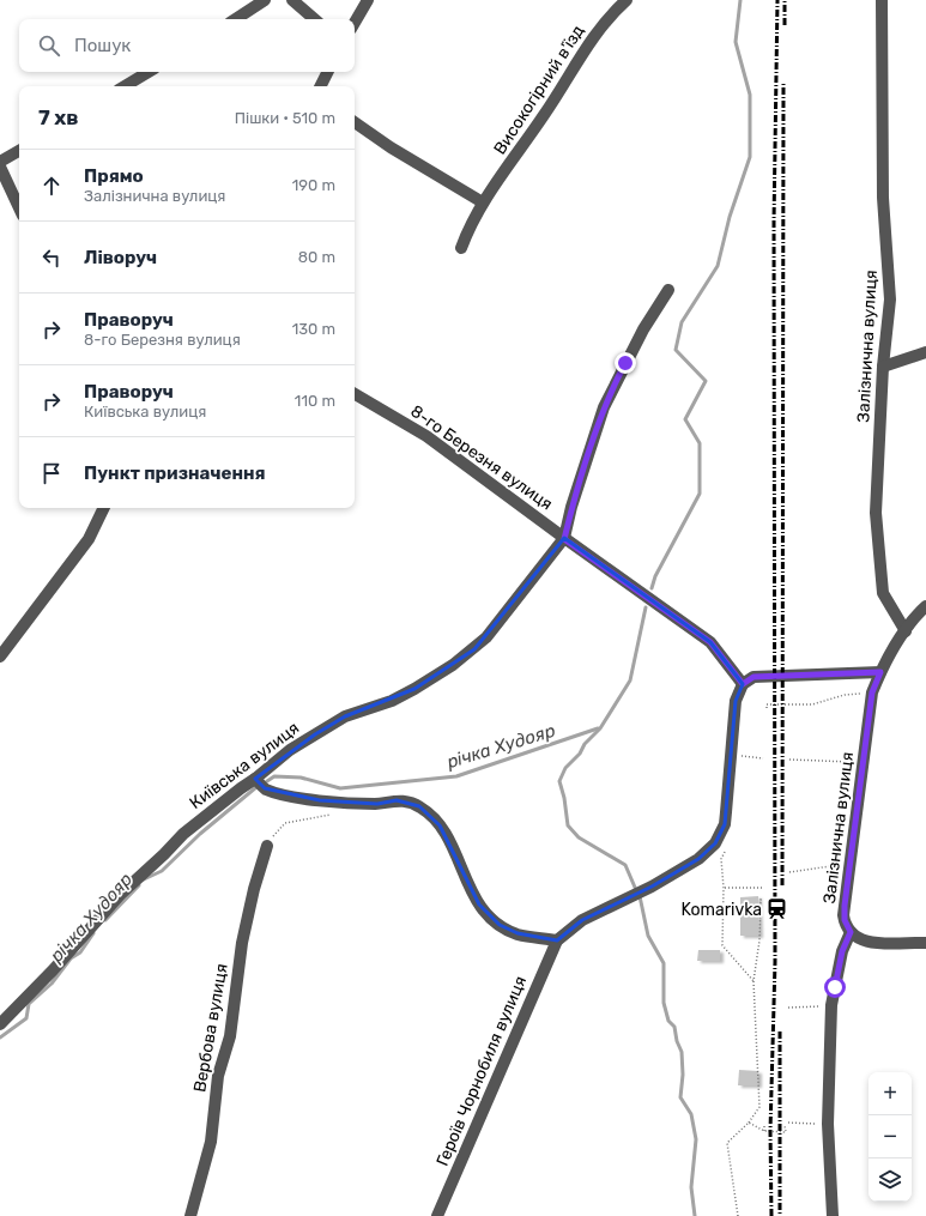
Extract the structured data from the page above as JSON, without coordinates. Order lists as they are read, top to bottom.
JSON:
{
  "streets": {
    "street": [
      "Високогірний в'їзд",
      "Залізнична вулиця",
      "8-го Березня вулиця",
      "Київська вулиця",
      "Вербова вулиця",
      "Героїв Чорнобиля вулиця"
    ]
  },
  "crossings": [
    ["8-го Березня вулиця", "Київська вулиця"],
    ["8-го Березня вулиця", "Героїв Чорнобиля вулиця"]
  ],
  "water": ["річка Худояр"],
  "places": {
    "station": ["Komarivka"]
  },
  "page": {
    "search": "Пошук",
    "heading": ["7 хв", "Пішки · 510 m"],
    "list": [
      ["Прямо", "Залізнична вулиця", "190 m"],
      ["Ліворуч", "80 m"],
      ["Праворуч", "8-го Березня вулиця", "130 m"],
      ["Праворуч", "Київська вулиця", "110 m"],
      "Пункт призначення"
    ],
    "map_buttons": ["+", "−"]
  }
}
